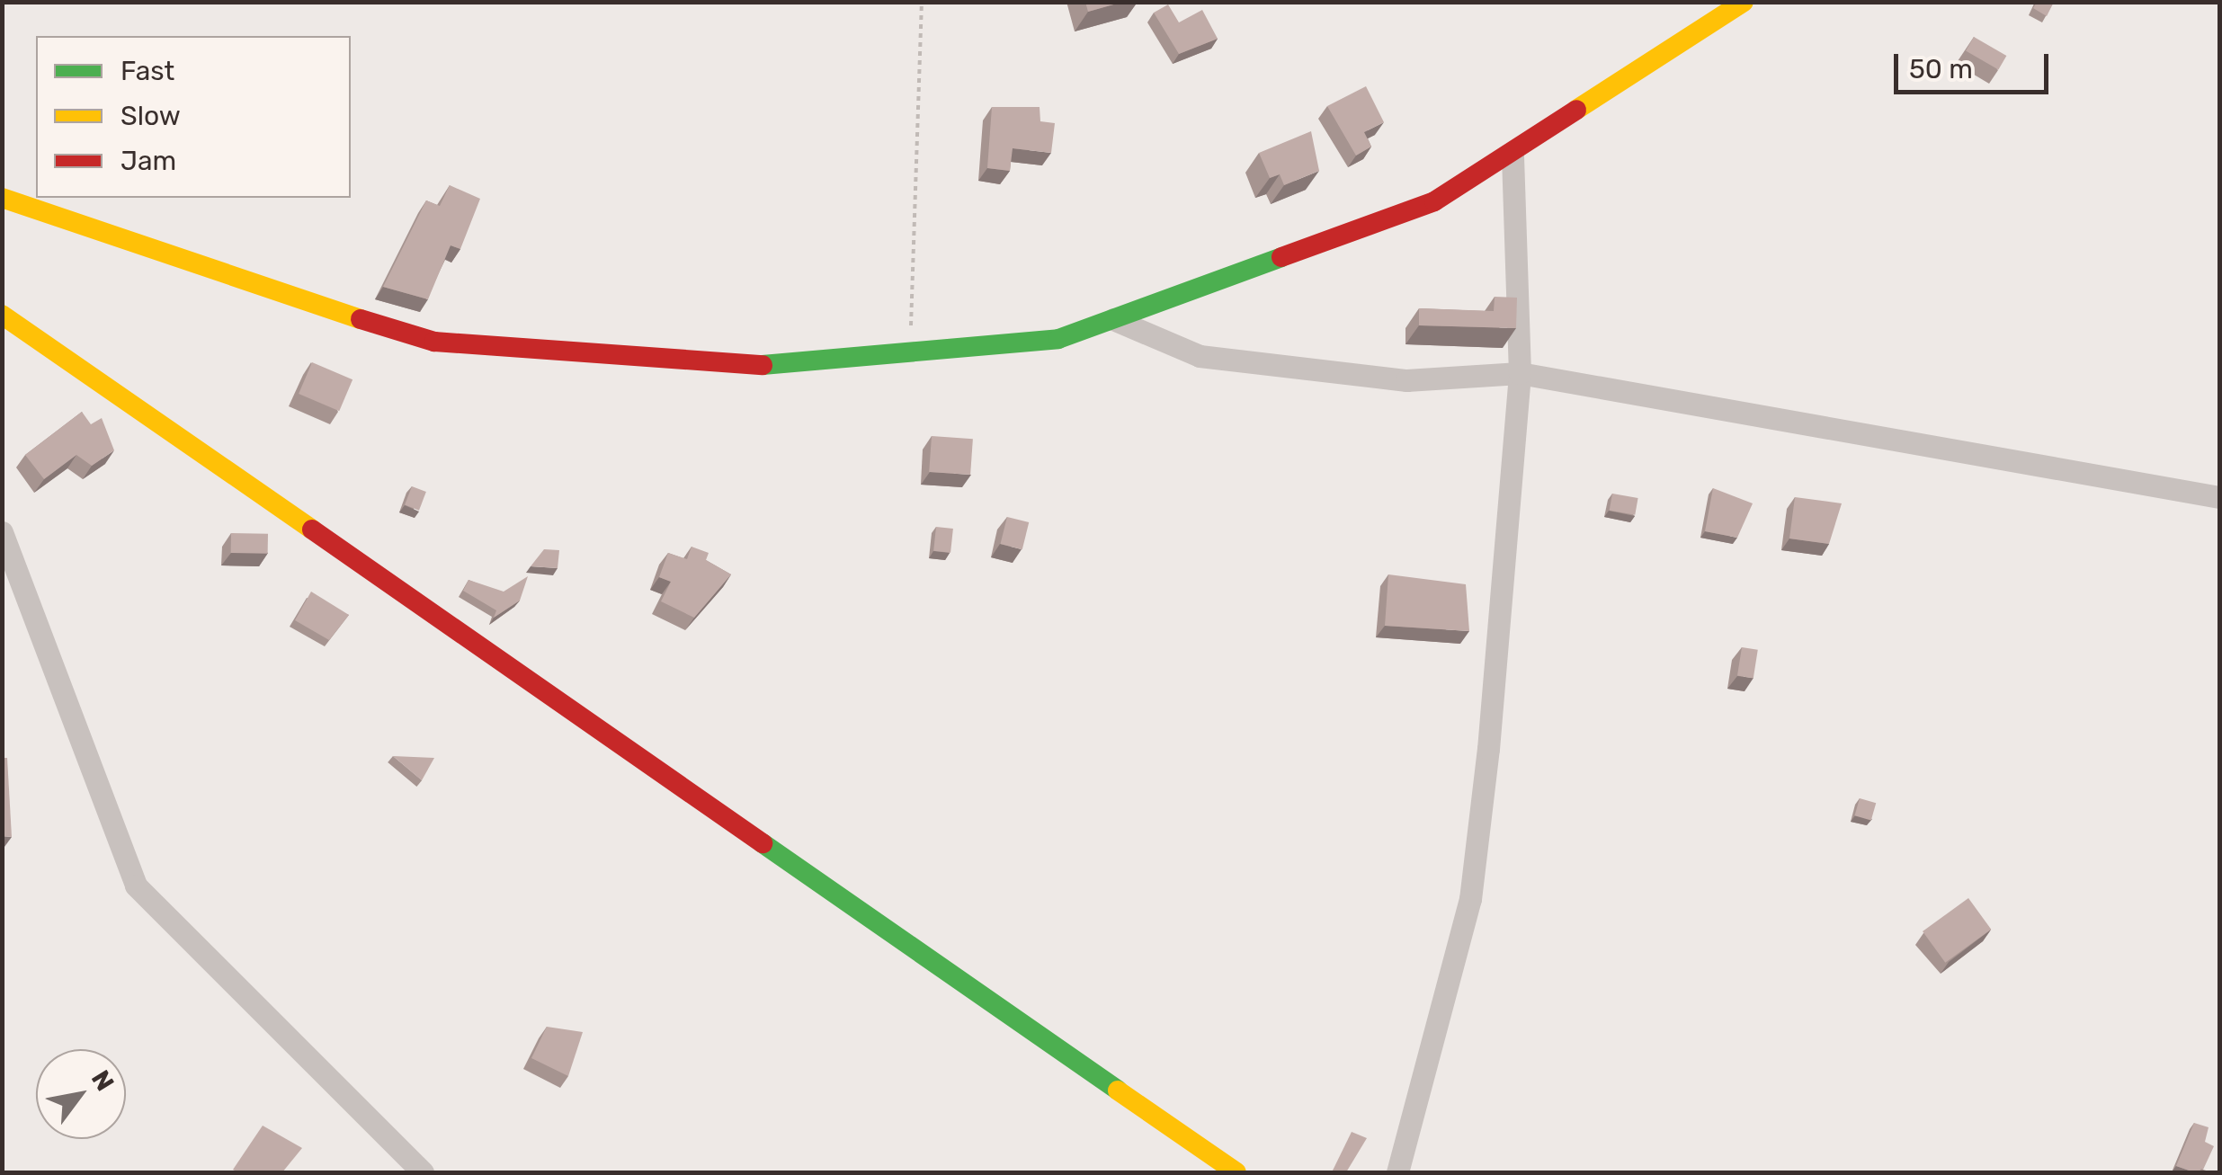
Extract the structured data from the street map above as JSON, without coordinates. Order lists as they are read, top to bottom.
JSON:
{
  "legend": ["Fast", "Slow", "Jam"],
  "scale_bar": "50 m",
  "north": "top right"
}
